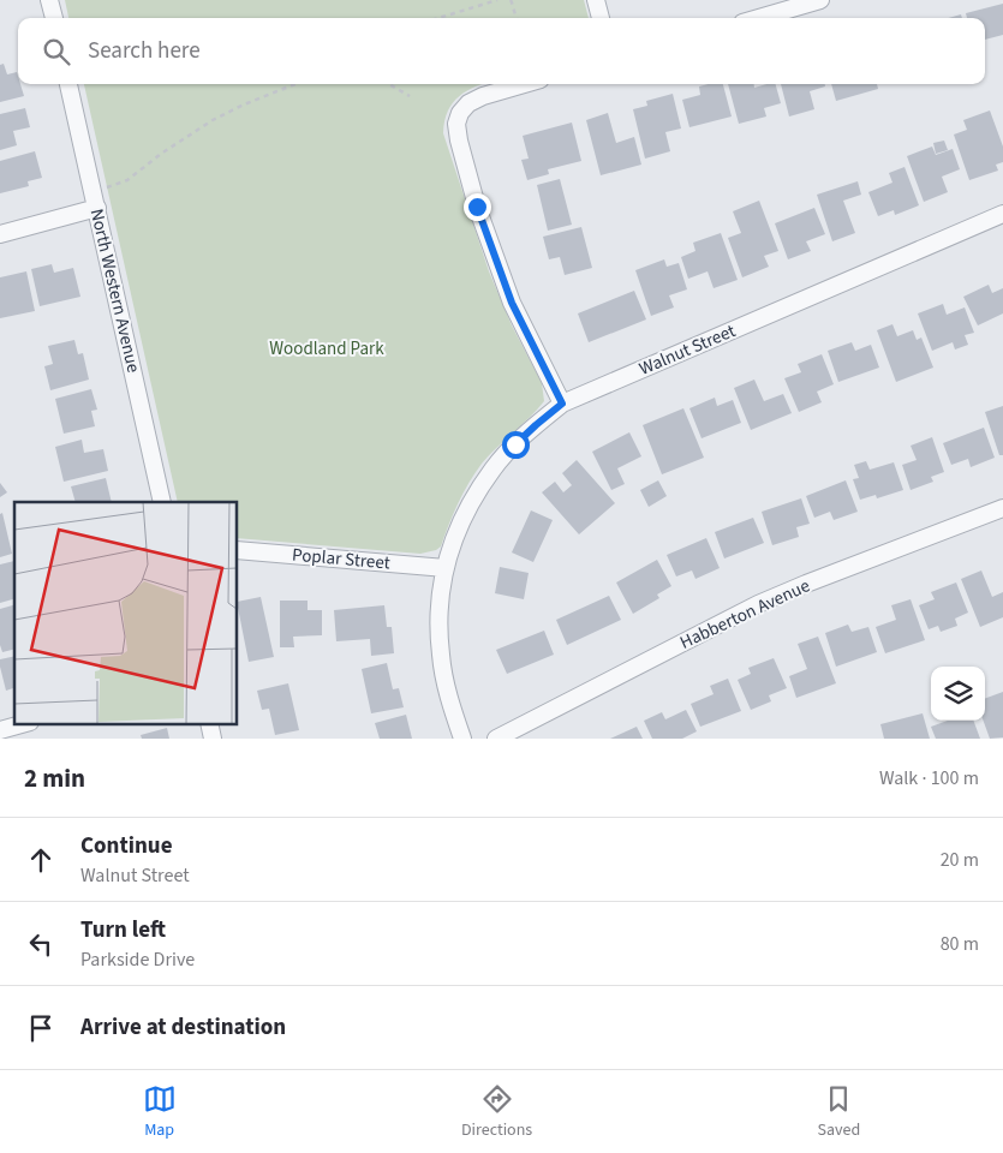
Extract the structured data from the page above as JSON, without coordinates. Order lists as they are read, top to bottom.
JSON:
{
  "streets": {
    "street": [
      "North Western Avenue",
      "Walnut Street",
      "Poplar Street",
      "Habberton Avenue"
    ]
  },
  "crossings": [
    ["Walnut Street", "Poplar Street"]
  ],
  "parks": ["Woodland Park"],
  "page": {
    "search": "Search here",
    "heading": ["2 min", "Walk · 100 m"],
    "list": [
      ["Continue", "Walnut Street", "20 m"],
      ["Turn left", "Parkside Drive", "80 m"],
      "Arrive at destination"
    ],
    "nav": ["Map", "Directions", "Saved"]
  }
}
